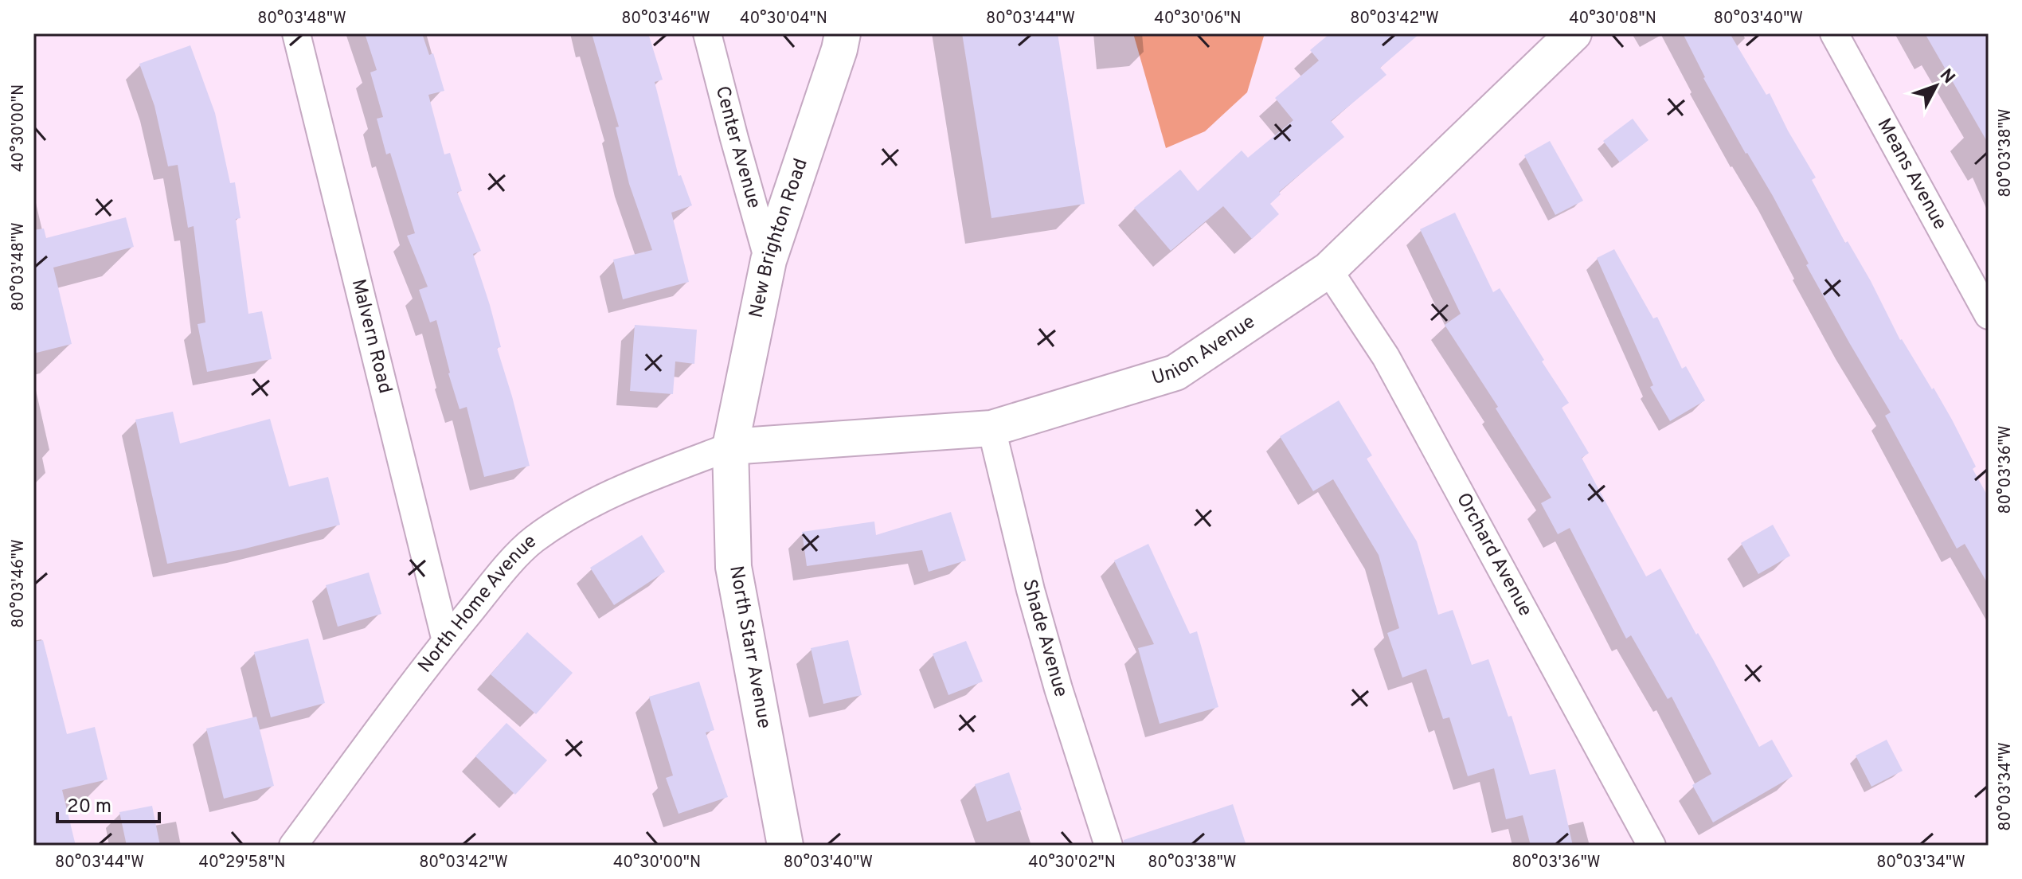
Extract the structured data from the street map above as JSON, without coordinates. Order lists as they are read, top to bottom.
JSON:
{
  "streets": {
    "street": [
      "Center Avenue",
      "Means Avenue",
      "New Brighton Road",
      "Malvern Road",
      "Union Avenue",
      "Orchard Avenue",
      "North Home Avenue",
      "Shade Avenue",
      "North Starr Avenue"
    ]
  },
  "crossings": [
    ["Center Avenue", "New Brighton Road"],
    ["New Brighton Road", "Union Avenue"],
    ["New Brighton Road", "North Home Avenue"],
    ["New Brighton Road", "North Starr Avenue"],
    ["Malvern Road", "North Home Avenue"],
    ["Union Avenue", "Orchard Avenue"],
    ["Union Avenue", "North Home Avenue"],
    ["Union Avenue", "Shade Avenue"],
    ["Union Avenue", "North Starr Avenue"],
    ["North Home Avenue", "North Starr Avenue"]
  ],
  "scale_bar": "20 m",
  "north": "top right",
  "coordinates": [
    "80°03'48\"W",
    "80°03'46\"W",
    "40°30'04\"N",
    "80°03'44\"W",
    "40°30'06\"N",
    "80°03'42\"W",
    "40°30'08\"N",
    "80°03'40\"W",
    "40°30'00\"N",
    "80°03'38\"W",
    "80°03'36\"W",
    "80°03'34\"W",
    "40°29'58\"N",
    "40°30'02\"N"
  ]
}
